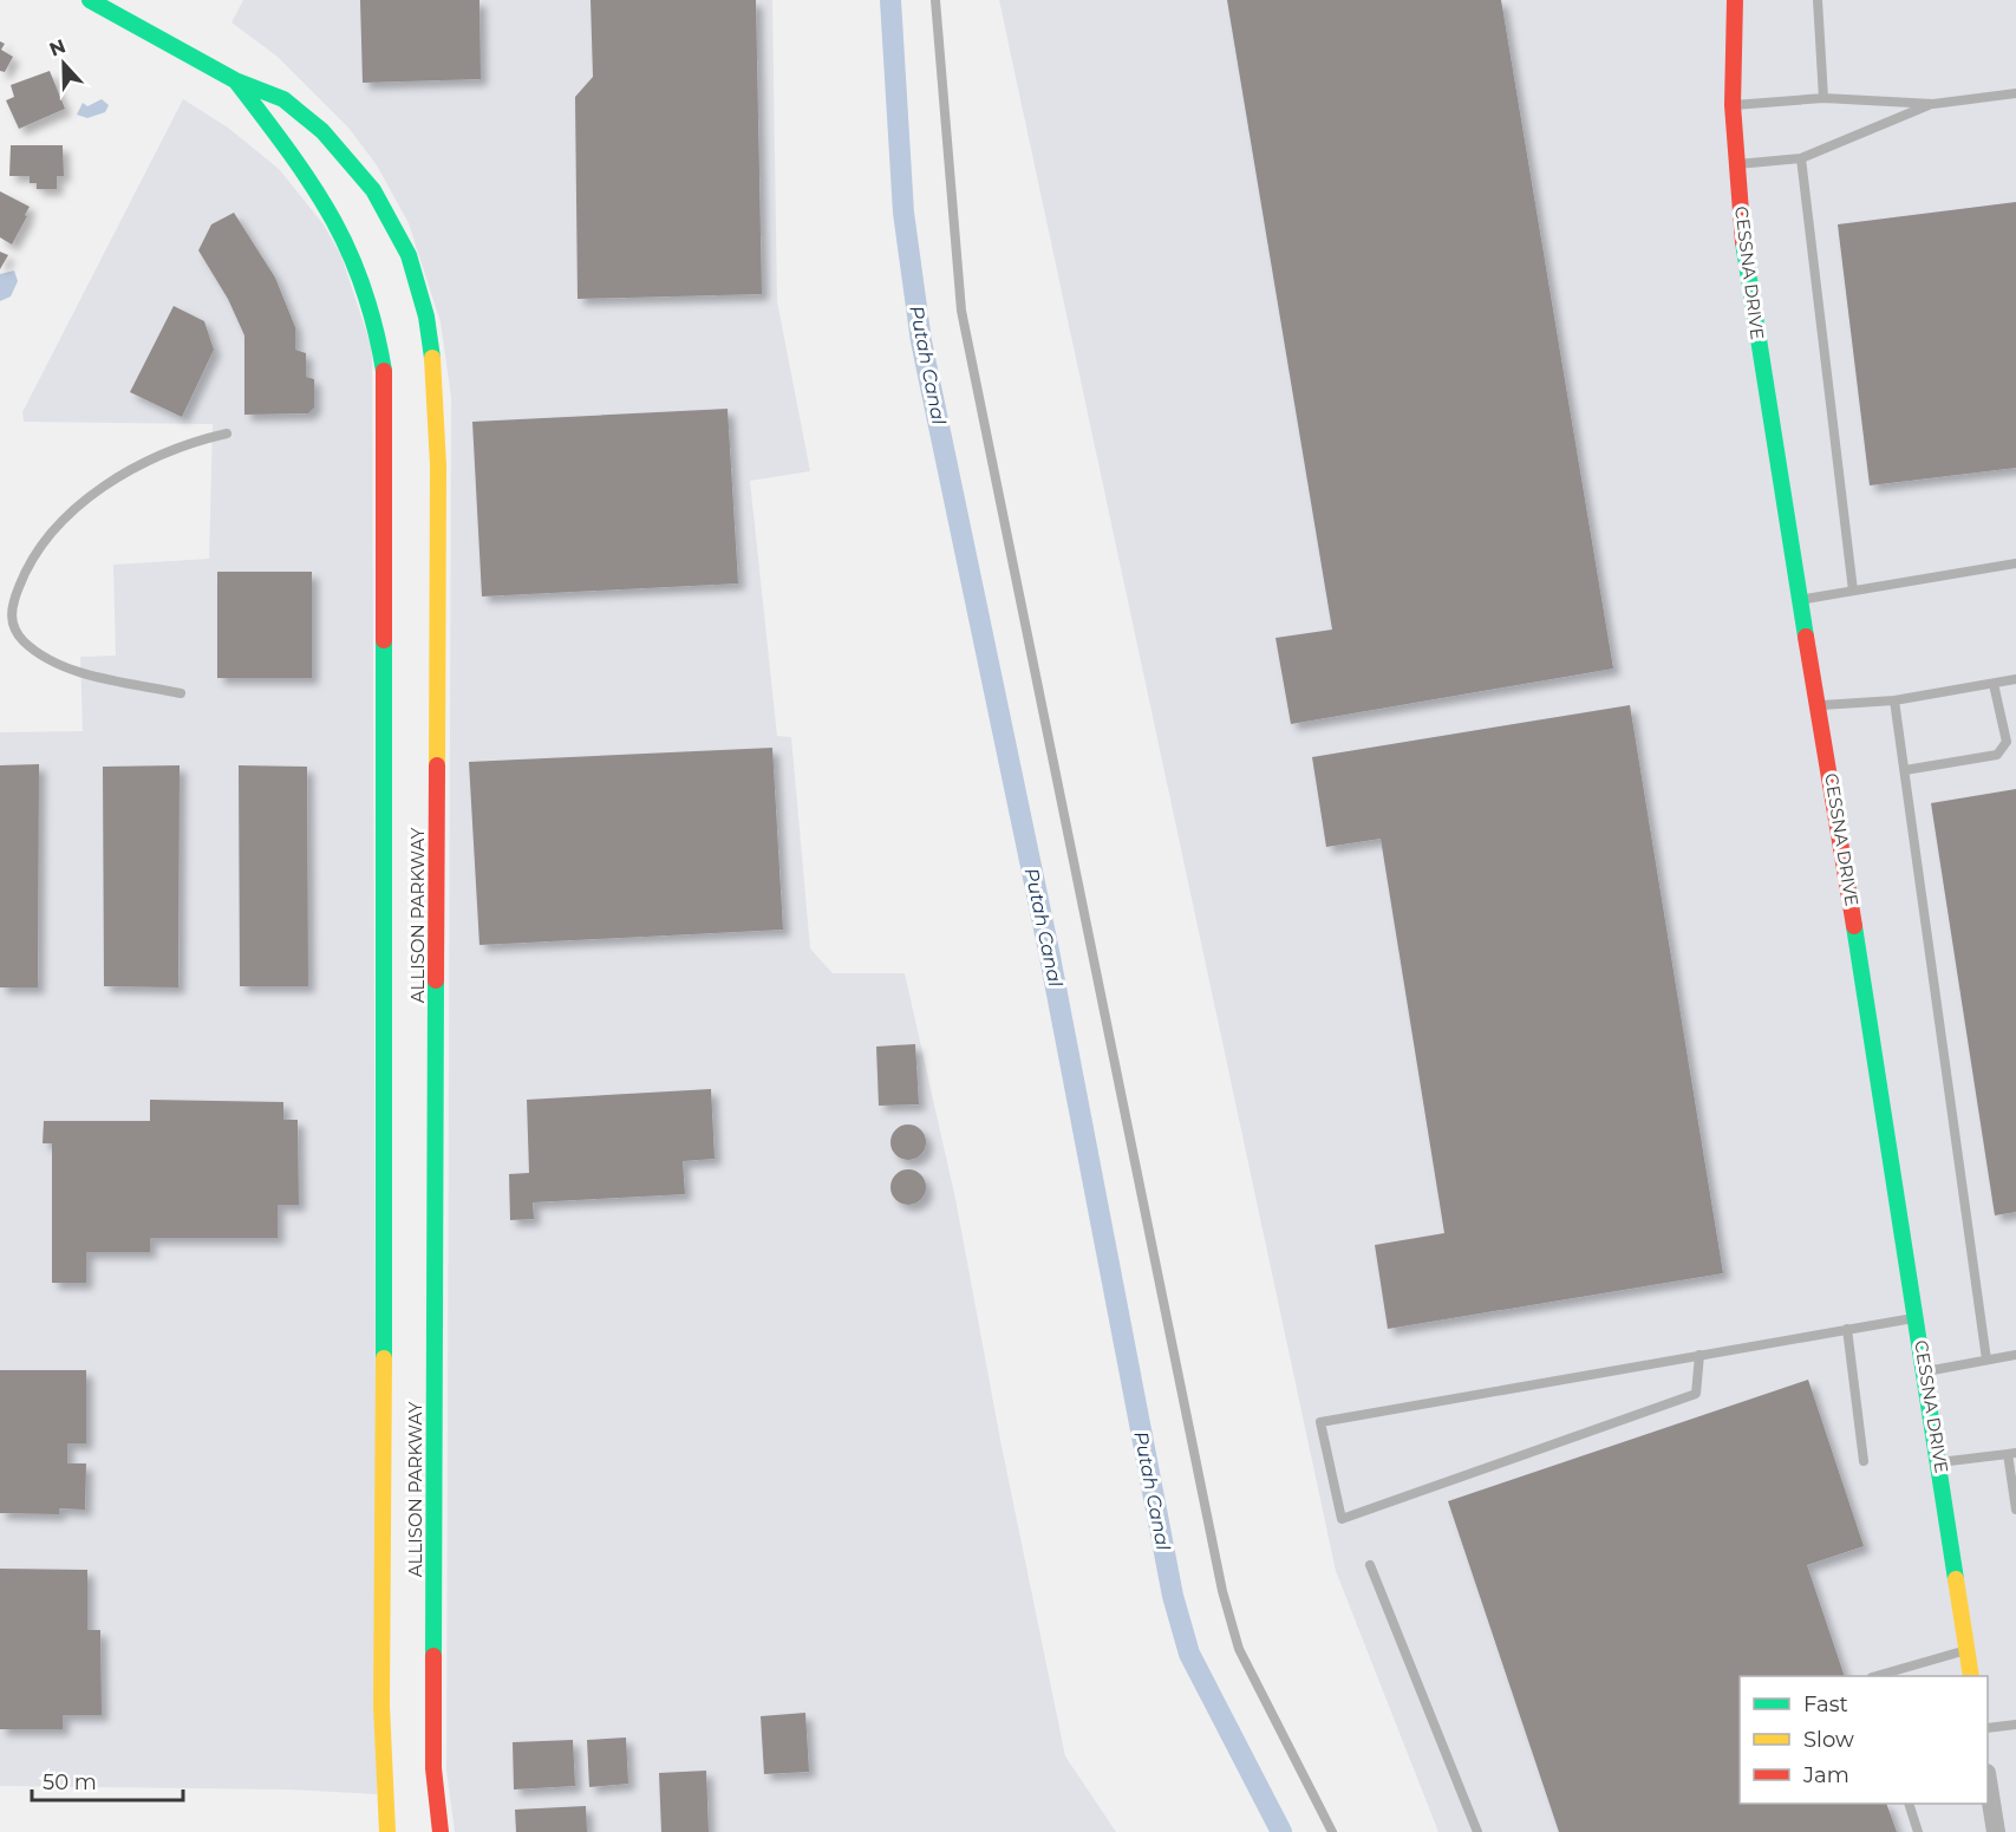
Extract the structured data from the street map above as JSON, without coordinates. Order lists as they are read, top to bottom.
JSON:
{
  "streets": {
    "street": ["CESSNA DRIVE", "ALLISON PARKWAY"]
  },
  "water": ["Putah Canal"],
  "legend": ["Fast", "Slow", "Jam"],
  "scale_bar": "50 m",
  "north": "top"
}
